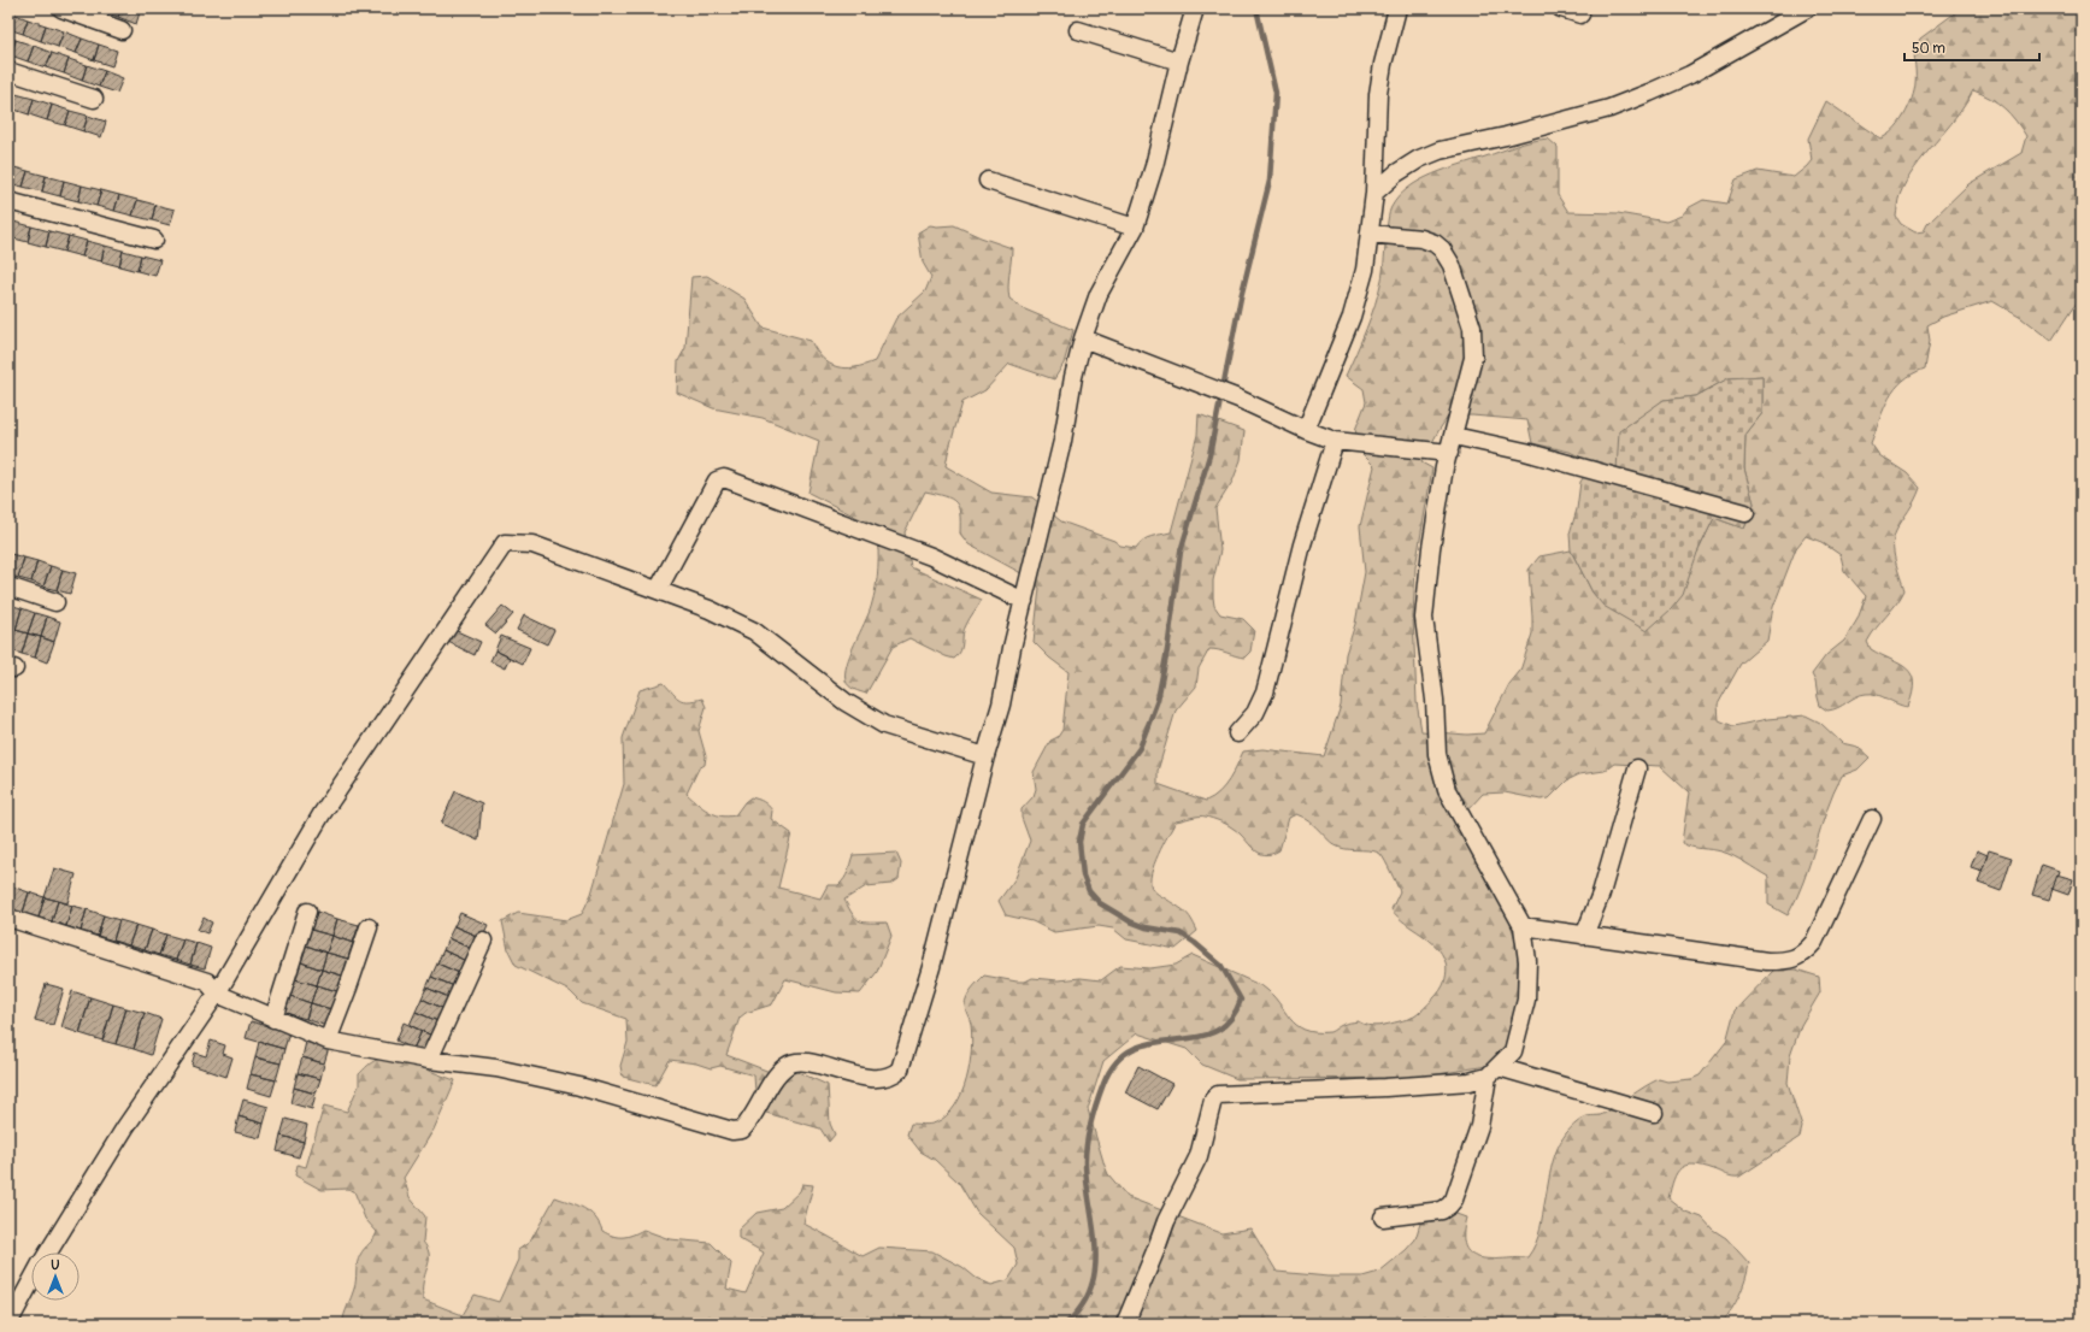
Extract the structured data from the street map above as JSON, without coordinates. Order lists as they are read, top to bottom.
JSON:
{
  "scale_bar": "50 m",
  "north": "top"
}
